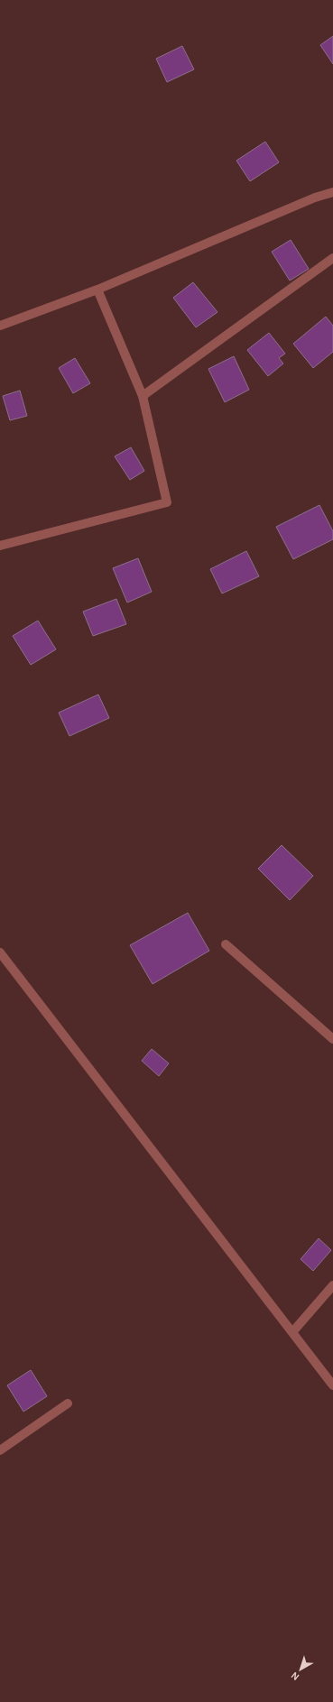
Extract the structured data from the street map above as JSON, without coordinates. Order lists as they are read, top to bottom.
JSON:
{
  "north": "bottom left"
}
